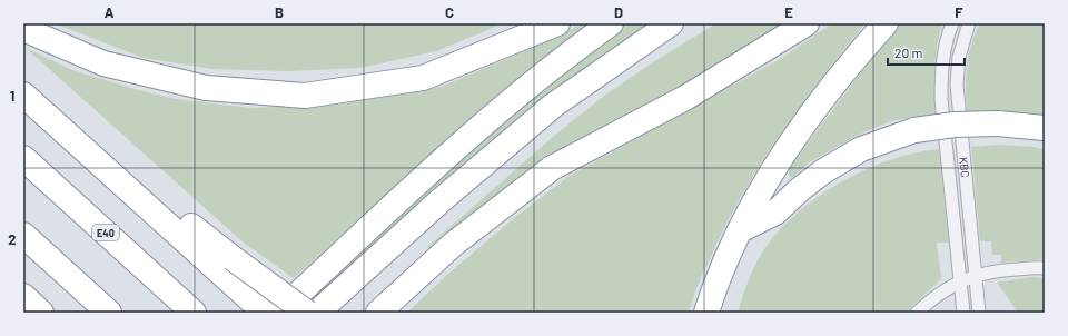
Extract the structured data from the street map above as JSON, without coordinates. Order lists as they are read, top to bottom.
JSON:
{
  "streets": {
    "highway": ["E40"],
    "lane": ["KBC"]
  },
  "scale_bar": "20 m",
  "grid": {
    "columns": [
      "A",
      "B",
      "C",
      "D",
      "E",
      "F"
    ],
    "rows": ["1", "2"]
  }
}
